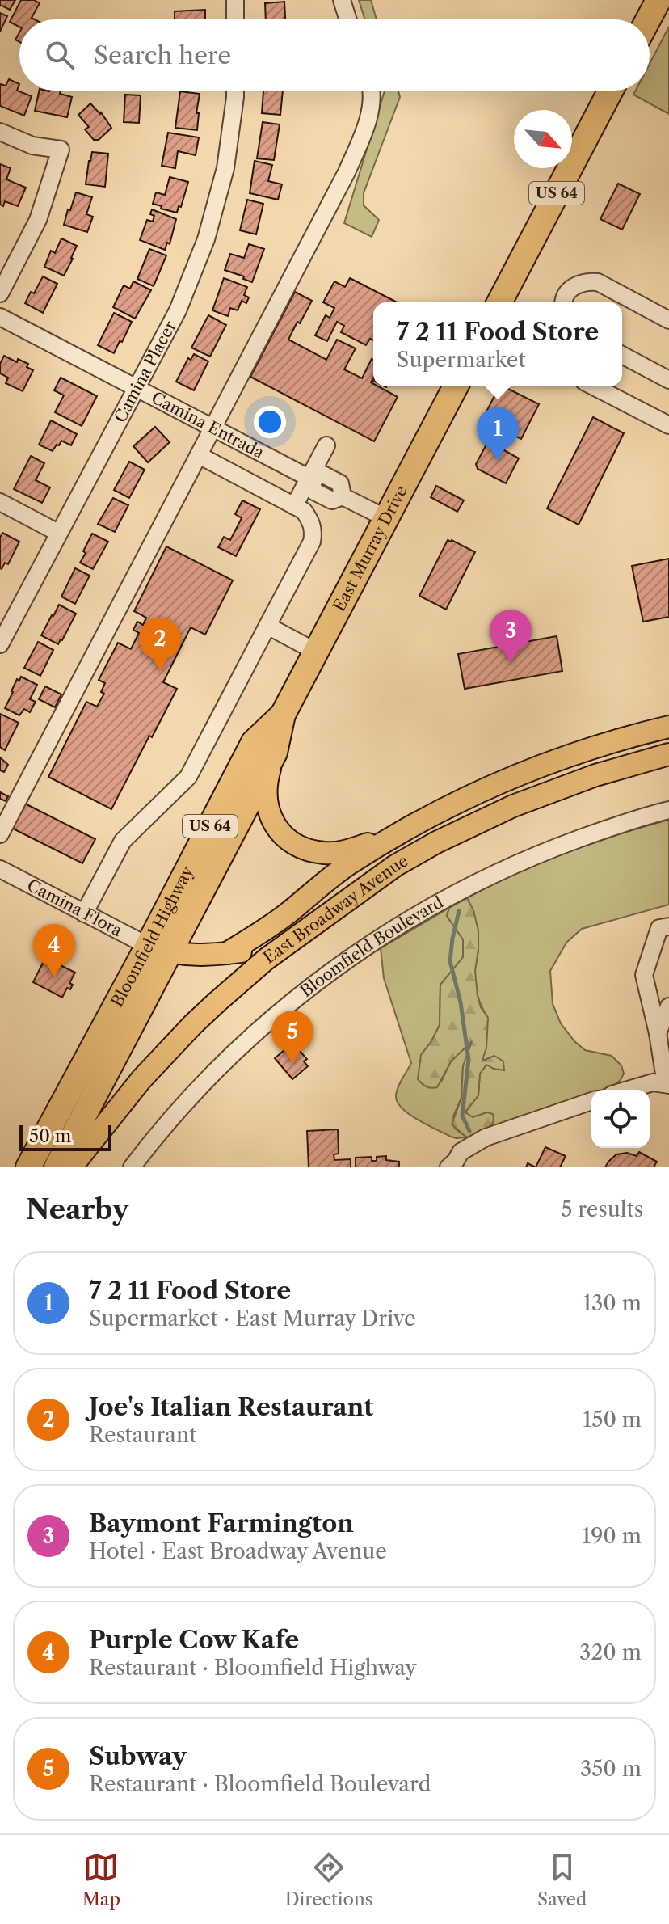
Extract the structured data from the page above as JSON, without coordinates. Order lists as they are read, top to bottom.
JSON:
{
  "streets": {
    "highway": ["US 64", "East Murray Drive", "Bloomfield Highway"],
    "main road": ["East Broadway Avenue"],
    "street": [
      "Camina Placer",
      "Camina Entrada",
      "Camina Flora",
      "Bloomfield Boulevard"
    ]
  },
  "crossings": [
    ["Camina Placer", "Camina Entrada"],
    ["Camina Entrada", "East Murray Drive"],
    ["East Murray Drive", "Bloomfield Highway"],
    ["Camina Flora", "East Broadway Avenue"],
    ["Camina Flora", "Bloomfield Highway"],
    ["East Broadway Avenue", "Bloomfield Highway"]
  ],
  "scale_bar": "50 m",
  "north": "bottom right",
  "page": {
    "search": "Search here",
    "popup": ["7 2 11 Food Store", "Supermarket"],
    "pins": [
      "1",
      "3",
      "2",
      "4",
      "5"
    ],
    "scale": "50 m",
    "heading": ["Nearby", "5 results"],
    "list": [
      {
        "mark": "1",
        "name": "7 2 11 Food Store",
        "note": "Supermarket · East Murray Drive",
        "value": "130 m"
      },
      {
        "mark": "2",
        "name": "Joe's Italian Restaurant",
        "note": "Restaurant",
        "value": "150 m"
      },
      {
        "mark": "3",
        "name": "Baymont Farmington",
        "note": "Hotel · East Broadway Avenue",
        "value": "190 m"
      },
      {
        "mark": "4",
        "name": "Purple Cow Kafe",
        "note": "Restaurant · Bloomfield Highway",
        "value": "320 m"
      },
      {
        "mark": "5",
        "name": "Subway",
        "note": "Restaurant · Bloomfield Boulevard",
        "value": "350 m"
      }
    ],
    "nav": ["Map", "Directions", "Saved"]
  }
}
